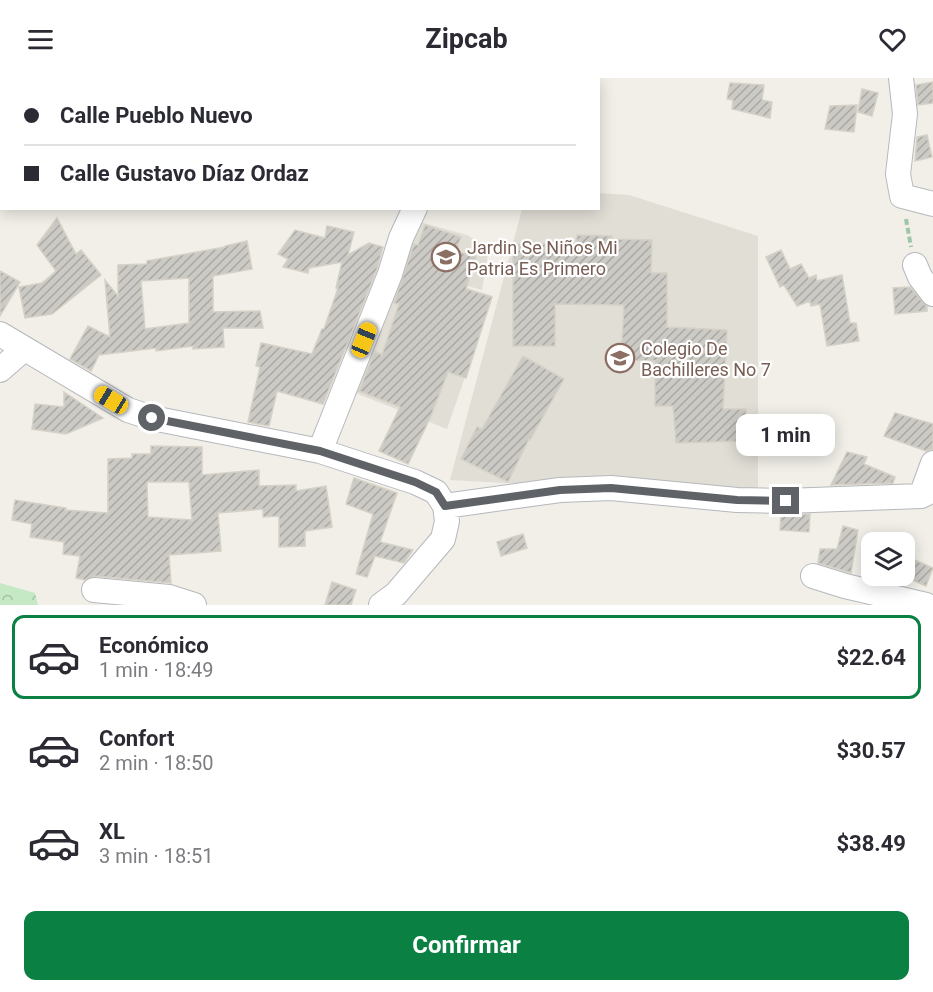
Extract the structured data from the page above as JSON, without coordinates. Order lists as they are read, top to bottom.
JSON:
{
  "places": {
    "school or university": ["Jardin Se Niños Mi Patria Es Primero", "Colegio De Bachilleres No 7"]
  },
  "page": {
    "header": "Zipcab",
    "banner": ["Calle Pueblo Nuevo", "Calle Gustavo Díaz Ordaz"],
    "bubble": "1 min",
    "list": [
      {
        "name": "Económico",
        "note": "1 min · 18:49",
        "value": "$22.64"
      },
      {
        "name": "Confort",
        "note": "2 min · 18:50",
        "value": "$30.57"
      },
      {
        "name": "XL",
        "note": "3 min · 18:51",
        "value": "$38.49"
      }
    ],
    "buttons": "Confirmar"
  }
}
